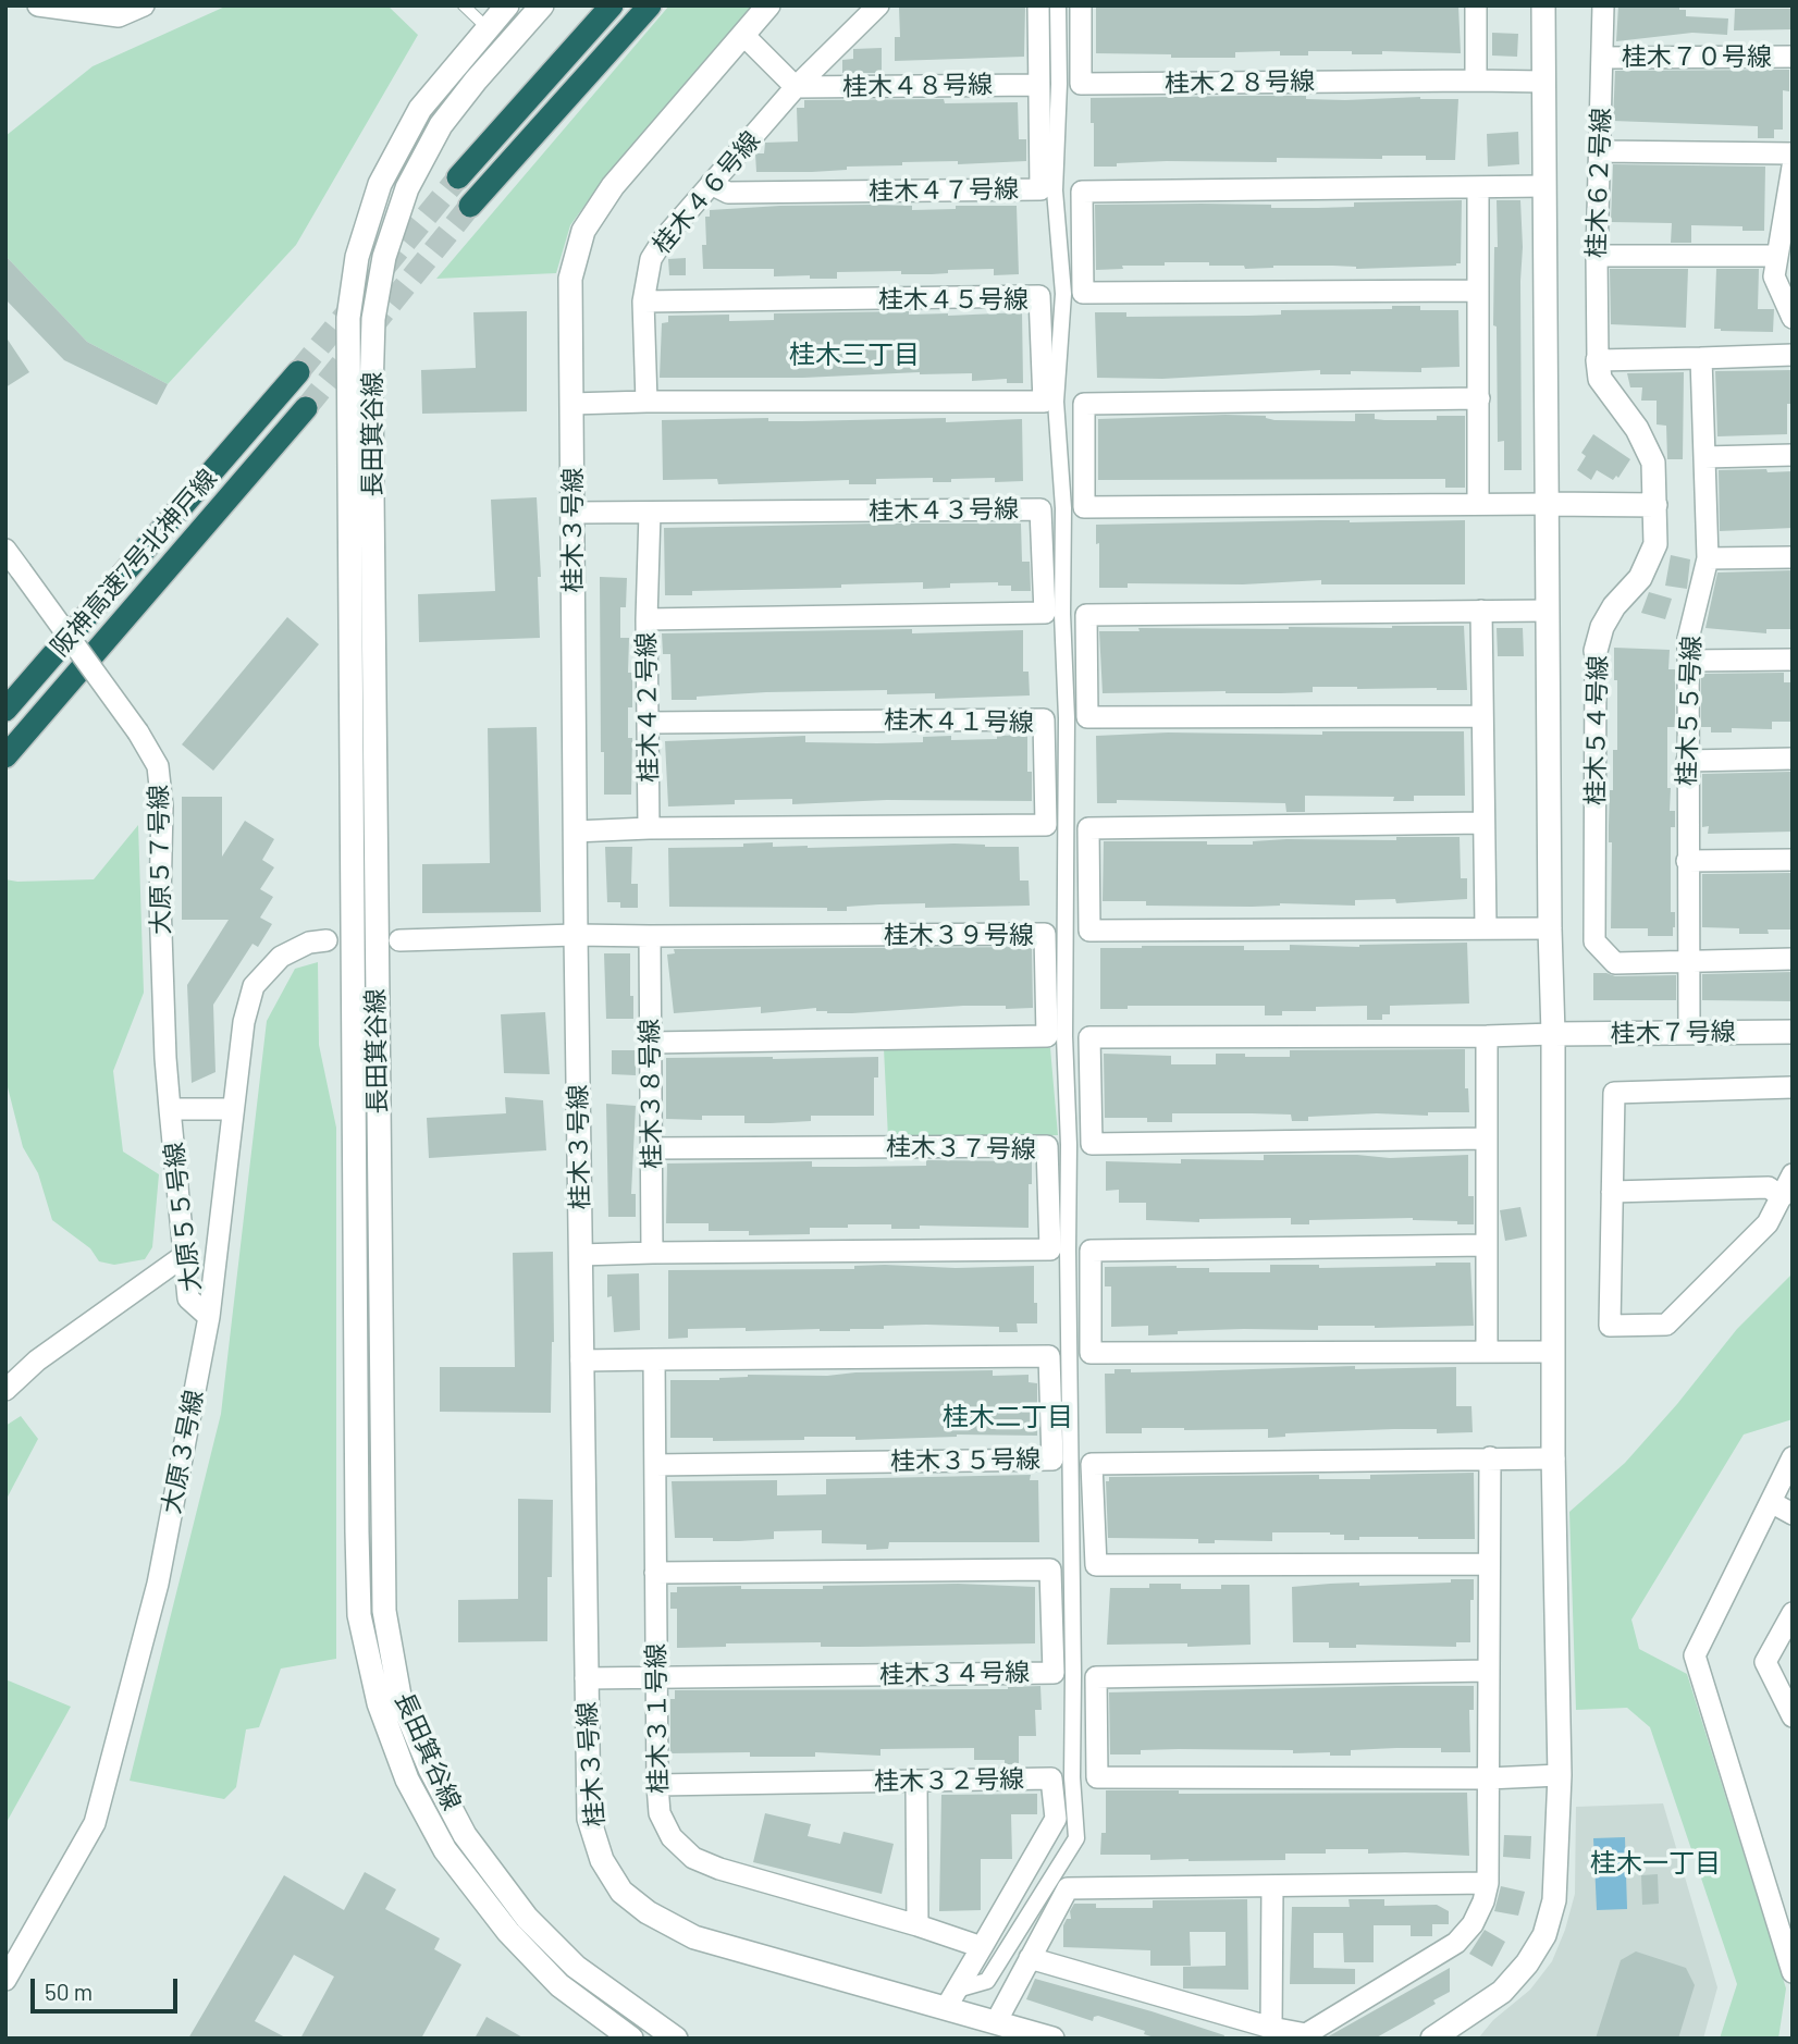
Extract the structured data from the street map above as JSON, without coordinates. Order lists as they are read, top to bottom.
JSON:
{
  "streets": {
    "highway": ["阪神高速7号北神戸線"],
    "street": [
      "桂木７０号線",
      "桂木２８号線",
      "桂木４８号線",
      "桂木６２号線",
      "桂木４７号線",
      "桂木４６号線",
      "桂木４５号線",
      "長田箕谷線",
      "桂木４３号線",
      "桂木３号線",
      "桂木４２号線",
      "桂木５５号線",
      "桂木４１号線",
      "桂木５４号線",
      "大原５７号線",
      "桂木３９号線",
      "桂木７号線",
      "桂木３８号線",
      "桂木３７号線",
      "大原５５号線",
      "大原３号線",
      "桂木３５号線",
      "桂木３４号線",
      "桂木３１号線",
      "桂木３２号線"
    ]
  },
  "crossings": [
    ["桂木７０号線", "桂木６２号線"],
    ["桂木４８号線", "桂木４７号線"],
    ["桂木４８号線", "桂木４６号線"],
    ["桂木６２号線", "桂木５４号線"],
    ["桂木４７号線", "桂木４６号線"],
    ["桂木４６号線", "桂木４５号線"],
    ["桂木４３号線", "桂木３号線"],
    ["桂木４３号線", "桂木４２号線"],
    ["桂木３号線", "桂木３４号線"],
    ["桂木４２号線", "桂木４１号線"],
    ["桂木５５号線", "桂木５４号線"],
    ["桂木５５号線", "桂木７号線"],
    ["大原５７号線", "大原５５号線"],
    ["桂木３９号線", "桂木３８号線"],
    ["桂木３８号線", "桂木３７号線"],
    ["大原５５号線", "大原３号線"],
    ["桂木３５号線", "桂木３１号線"],
    ["桂木３４号線", "桂木３１号線"],
    ["桂木３１号線", "桂木３２号線"]
  ],
  "districts": ["桂木三丁目", "桂木二丁目", "桂木一丁目"],
  "scale_bar": "50 m"
}
